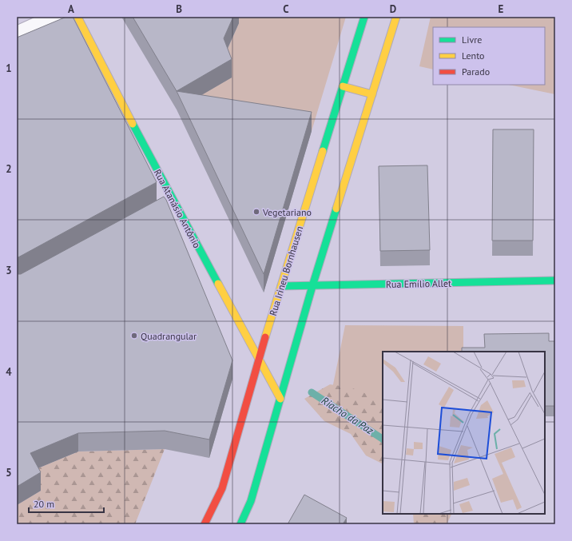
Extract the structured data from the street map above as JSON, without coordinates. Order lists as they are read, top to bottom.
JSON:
{
  "streets": {
    "street": ["Rua Atanásio Antônio", "Rua Irineu Bornhausen", "Rua Emílio Allet"]
  },
  "crossings": [
    ["Rua Atanásio Antônio", "Rua Irineu Bornhausen"],
    ["Rua Irineu Bornhausen", "Rua Emílio Allet"]
  ],
  "water": ["Riacho da Paz"],
  "places": ["Vegetariano", "Quadrangular"],
  "legend": ["Livre", "Lento", "Parado"],
  "scale_bar": "20 m",
  "grid": {
    "columns": [
      "A",
      "B",
      "C",
      "D",
      "E"
    ],
    "rows": [
      "1",
      "2",
      "3",
      "4",
      "5"
    ]
  }
}
